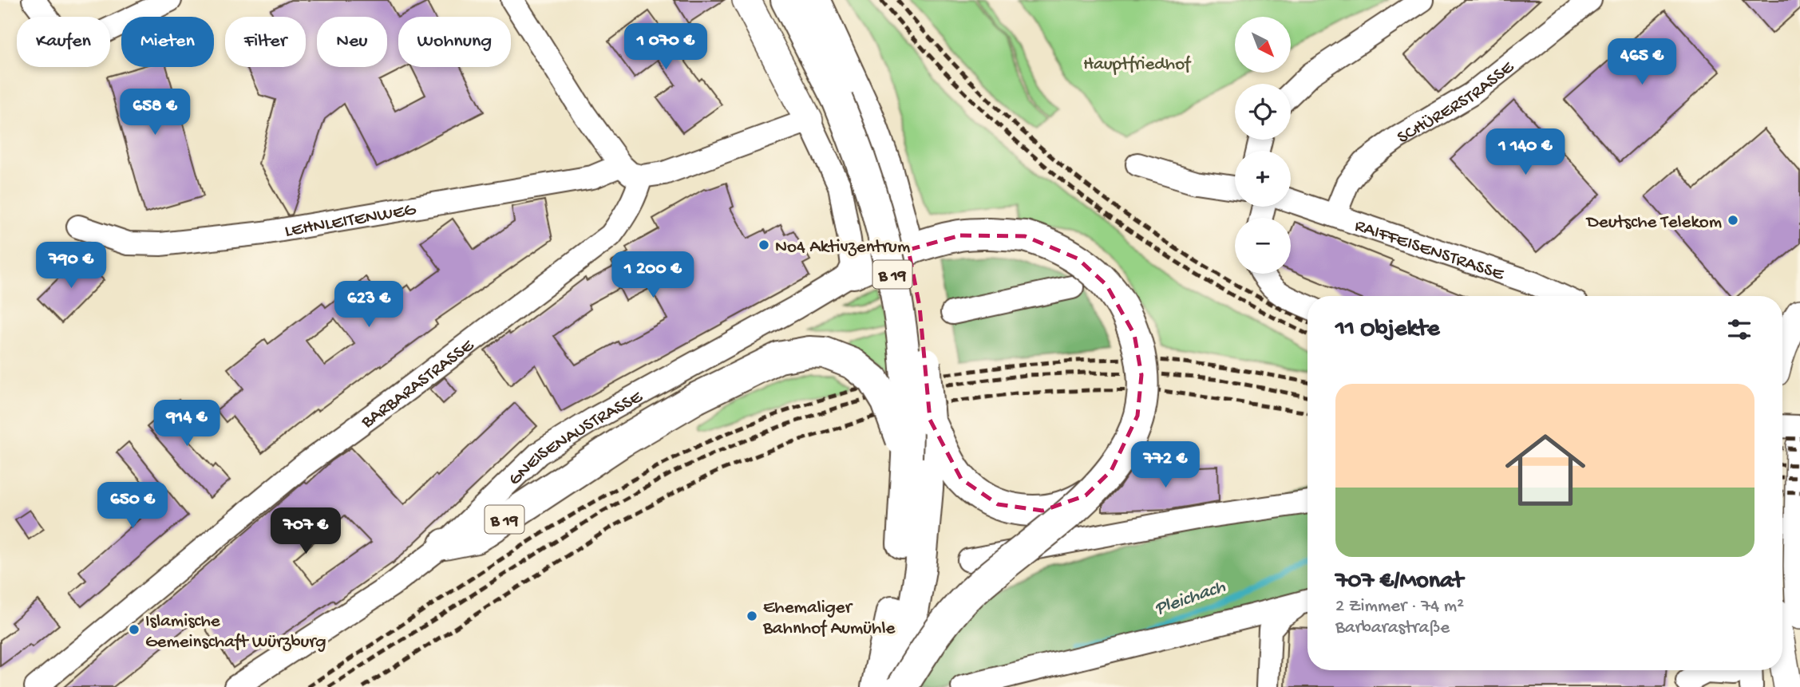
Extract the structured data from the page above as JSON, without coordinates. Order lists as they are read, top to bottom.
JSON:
{
  "streets": {
    "highway": ["B 19"],
    "street": [
      "SCHÜRERSTRASSE",
      "LEHNLEITENWEG",
      "RAIFFEISENSTRASSE",
      "BARBARASTRASSE",
      "GNEISENAUSTRASSE"
    ]
  },
  "crossings": [
    ["SCHÜRERSTRASSE", "RAIFFEISENSTRASSE"],
    ["B 19", "GNEISENAUSTRASSE"]
  ],
  "water": ["Pleichach"],
  "parks": ["Hauptfriedhof"],
  "places": [
    "Deutsche Telekom",
    "No4 Aktivzentrum",
    "Ehemaliger Bahnhof Aumühle",
    "Islamische Gemeinschaft Würzburg"
  ],
  "north": "bottom right",
  "page": {
    "map_buttons": ["+", "−"],
    "chip": [
      "Kaufen",
      "Mieten",
      "Filter",
      "Neu",
      "Wohnung"
    ],
    "price": [
      "1 070 €",
      "465 €",
      "658 €",
      "1 140 €",
      "790 €",
      "1 200 €",
      "623 €",
      "914 €",
      "772 €",
      "650 €",
      "707 €"
    ],
    "heading": "11 Objekte",
    "list": [
      {
        "name": "707 €/Monat",
        "note": "2 Zimmer · 74 m² · Barbarastraße"
      }
    ]
  }
}
